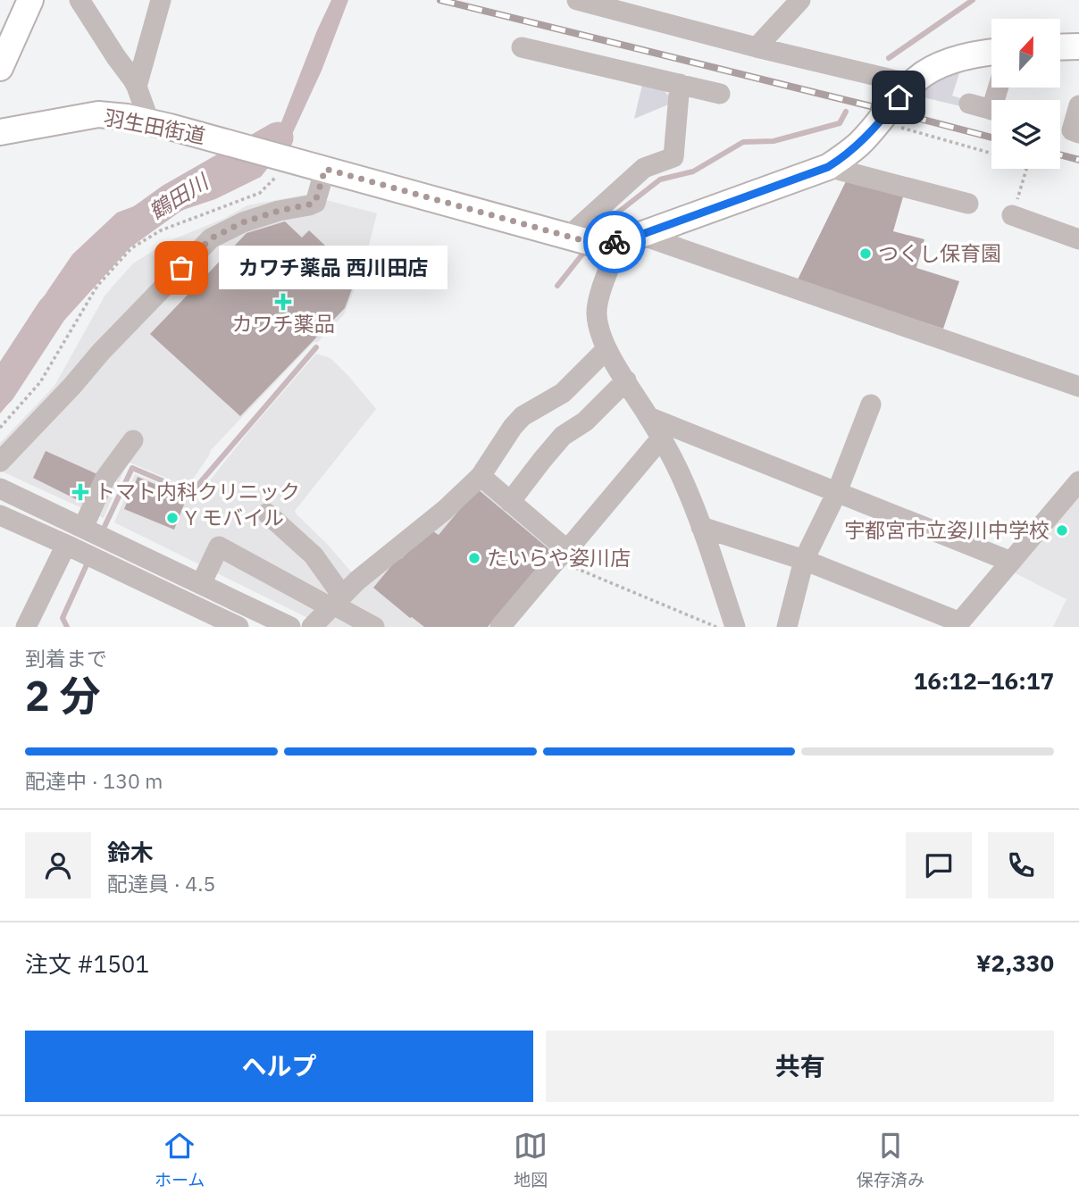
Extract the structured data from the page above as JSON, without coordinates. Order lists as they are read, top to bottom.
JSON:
{
  "streets": {
    "main road": ["羽生田街道"]
  },
  "water": ["鶴田川"],
  "places": {
    "other": [
      "つくし保育園",
      "カワチ薬品 西川田店",
      "Y モバイル",
      "宇都宮市立姿川中学校",
      "たいらや姿川店"
    ],
    "health": ["カワチ薬品", "トマト内科クリニック"]
  },
  "north": "top",
  "page": {
    "bubble": "カワチ薬品 西川田店",
    "heading": ["2 分", "到着まで", "16:12–16:17"],
    "panel": [
      "鈴木",
      "配達員 · 4.5",
      "注文 #1501",
      "¥2,330"
    ],
    "bar": "配達中 · 130 m",
    "buttons": ["ヘルプ", "共有"],
    "tabs": ["ホーム", "地図", "保存済み"]
  }
}
